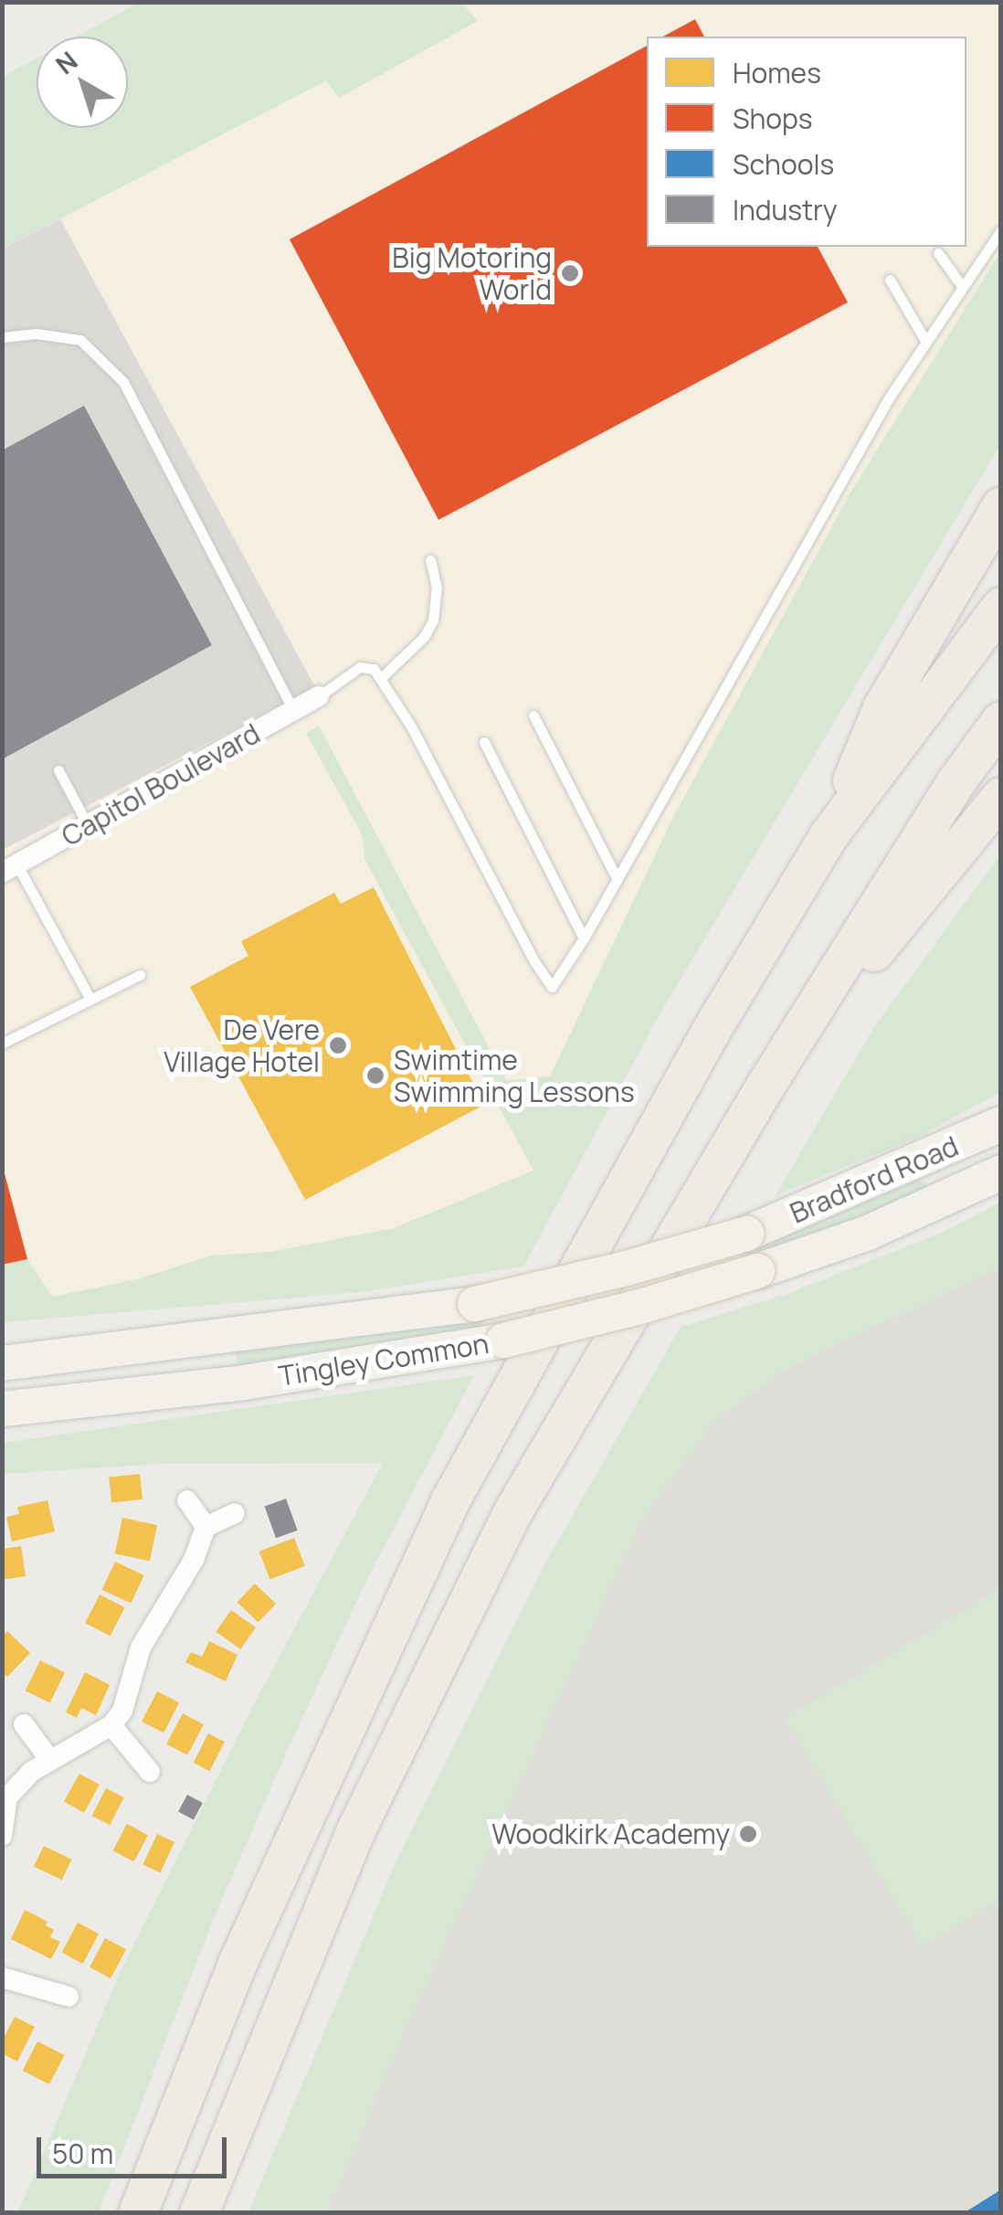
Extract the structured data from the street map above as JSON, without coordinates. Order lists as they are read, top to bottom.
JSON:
{
  "streets": {
    "main road": ["Bradford Road", "Tingley Common"],
    "street": ["Capitol Boulevard"]
  },
  "crossings": [
    ["Bradford Road", "Tingley Common"]
  ],
  "places": [
    "Big Motoring World",
    "De Vere Village Hotel",
    "Swimtime Swimming Lessons",
    "Woodkirk Academy"
  ],
  "legend": [
    "Homes",
    "Shops",
    "Schools",
    "Industry"
  ],
  "scale_bar": "50 m",
  "north": "top left"
}
